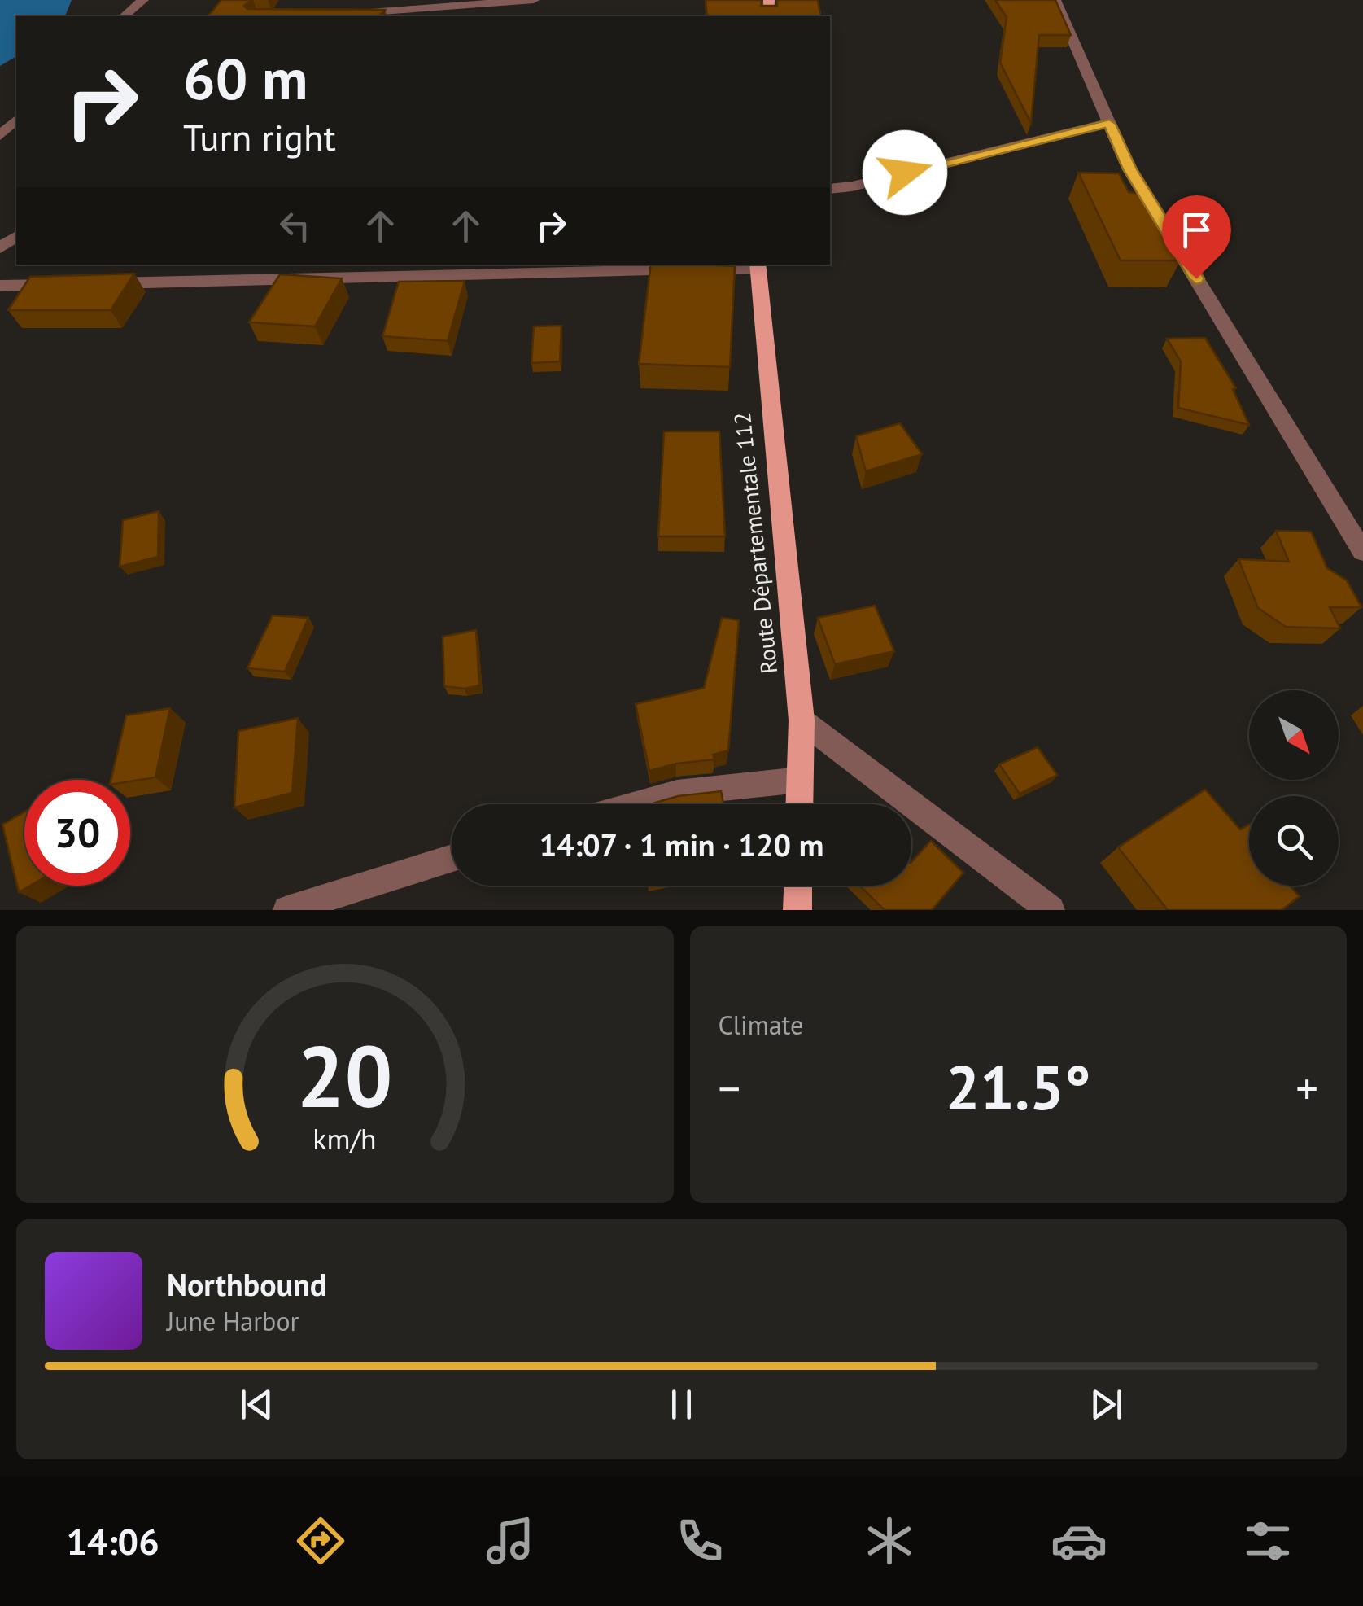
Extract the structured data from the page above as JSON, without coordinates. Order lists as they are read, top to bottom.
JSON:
{
  "streets": {
    "main road": ["Route Départementale 112"]
  },
  "north": "bottom right",
  "page": {
    "turn": ["60 m", "Turn right"],
    "limit": "30",
    "trip": "14:07 · 1 min · 120 m",
    "tile": "Climate",
    "heat": ["−", "21.5°", "+"],
    "song": ["Northbound", "June Harbor"],
    "tabs": "14:06",
    "gauge": ["20", "km/h"]
  }
}
